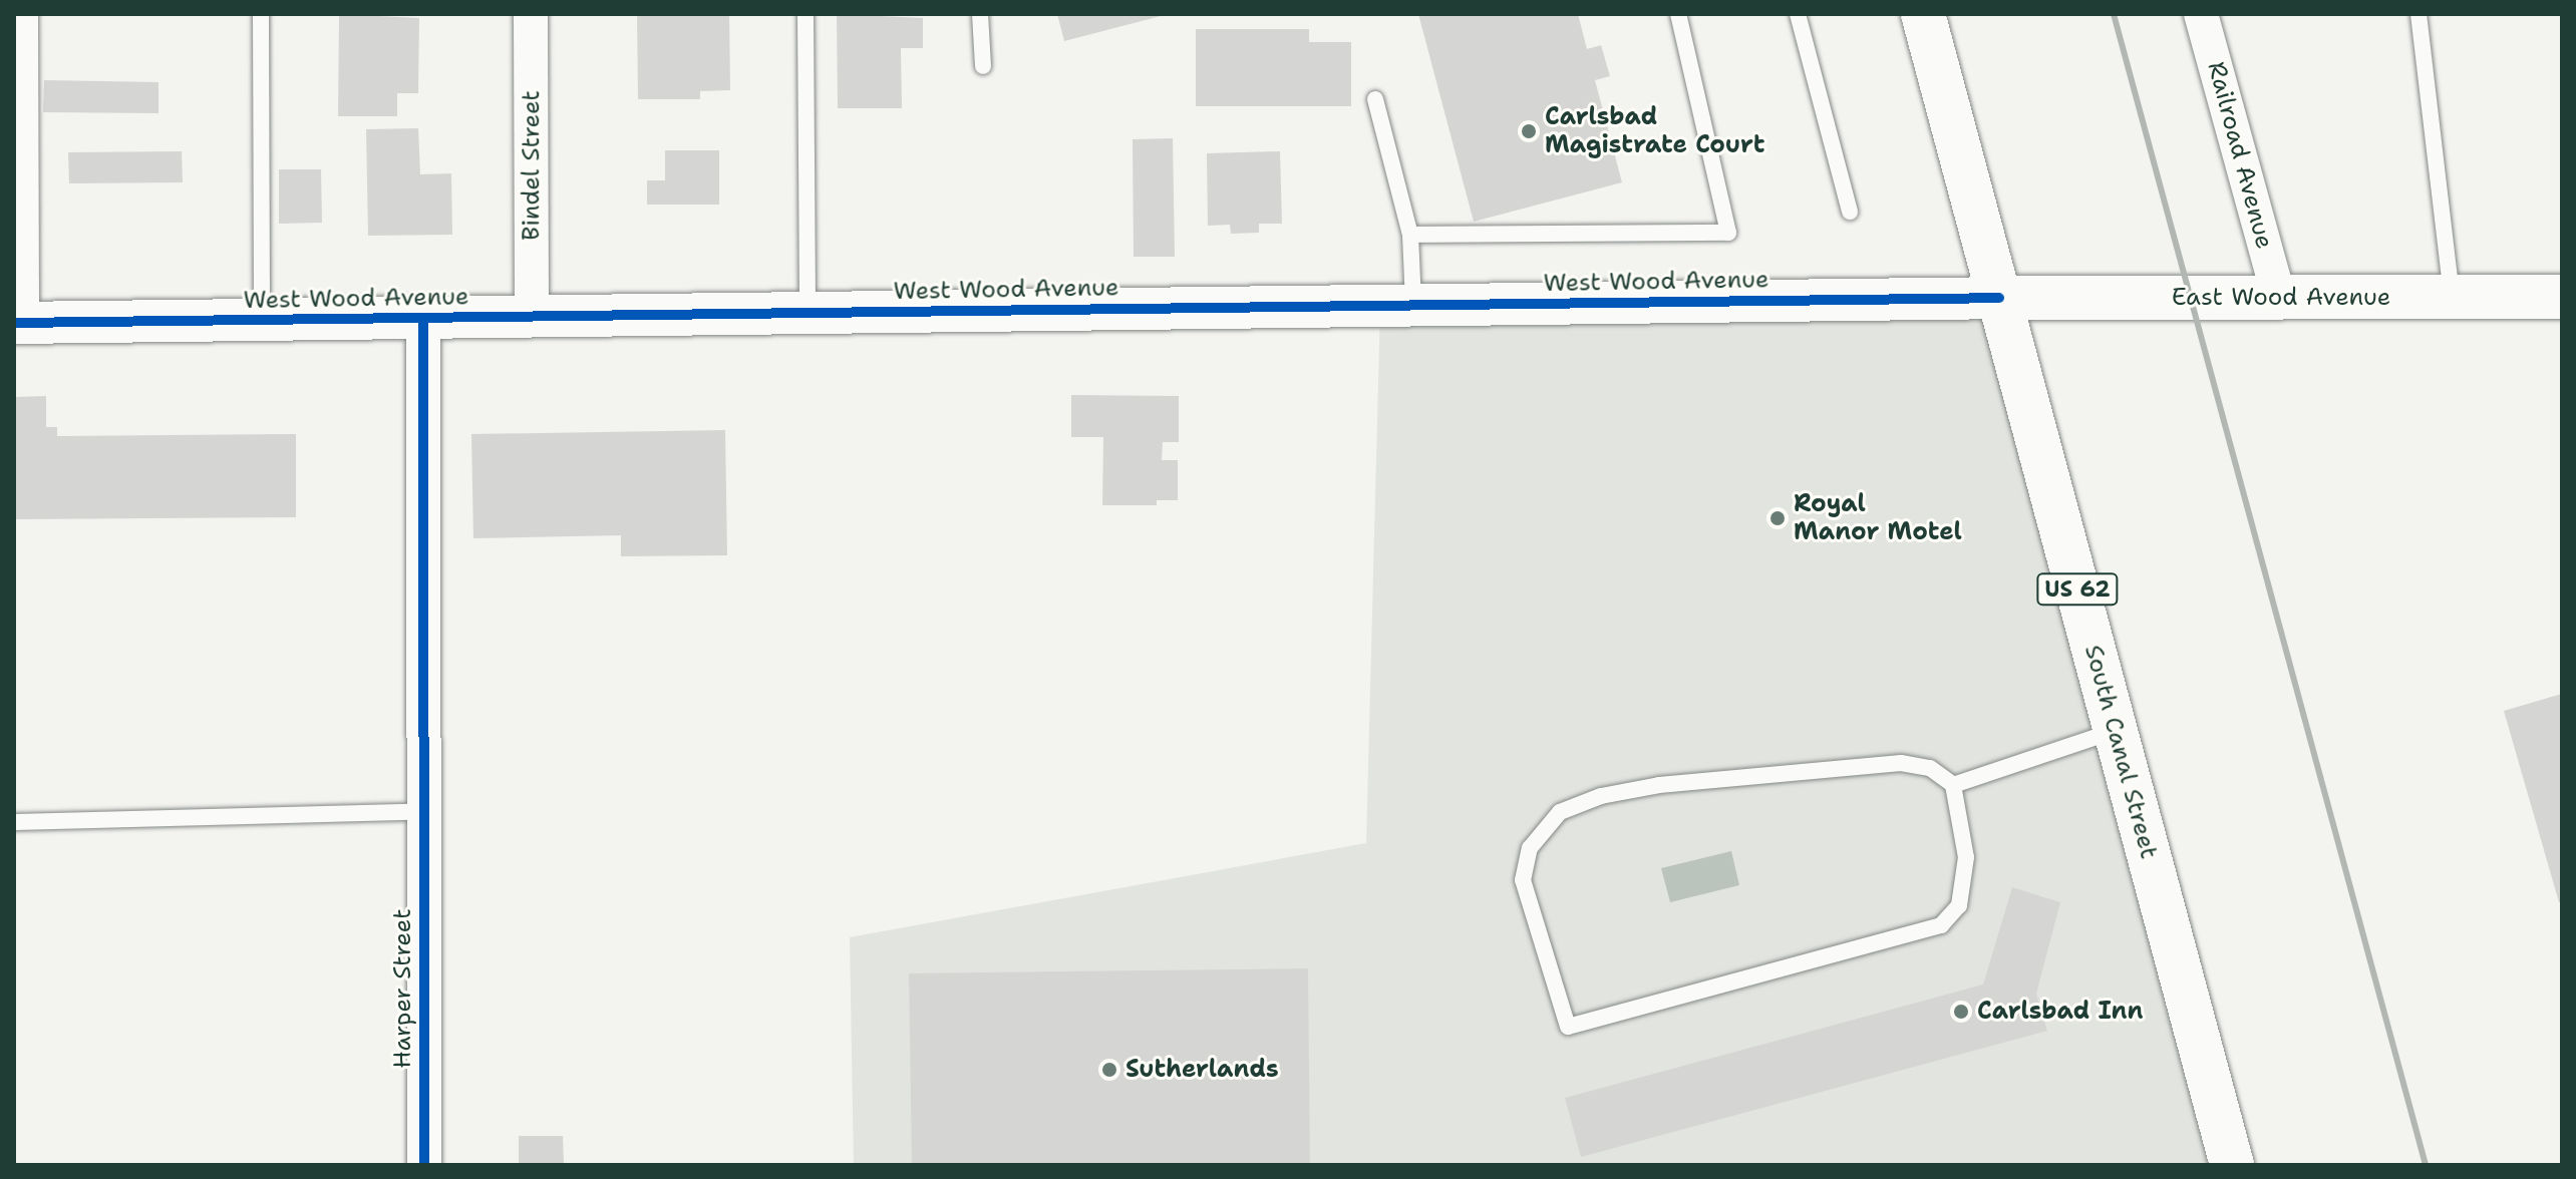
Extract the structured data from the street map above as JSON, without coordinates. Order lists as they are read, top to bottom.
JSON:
{
  "streets": {
    "main road": ["East Wood Avenue", "US 62", "South Canal Street"],
    "street": [
      "Railroad Avenue",
      "Bindel Street",
      "West Wood Avenue",
      "Harper Street"
    ]
  },
  "crossings": [
    ["Railroad Avenue", "East Wood Avenue"],
    ["Bindel Street", "West Wood Avenue"],
    ["West Wood Avenue", "East Wood Avenue"],
    ["West Wood Avenue", "South Canal Street"],
    ["West Wood Avenue", "Harper Street"],
    ["East Wood Avenue", "South Canal Street"]
  ],
  "places": [
    "Carlsbad Magistrate Court",
    "Royal Manor Motel",
    "Carlsbad Inn",
    "Sutherlands"
  ]
}
